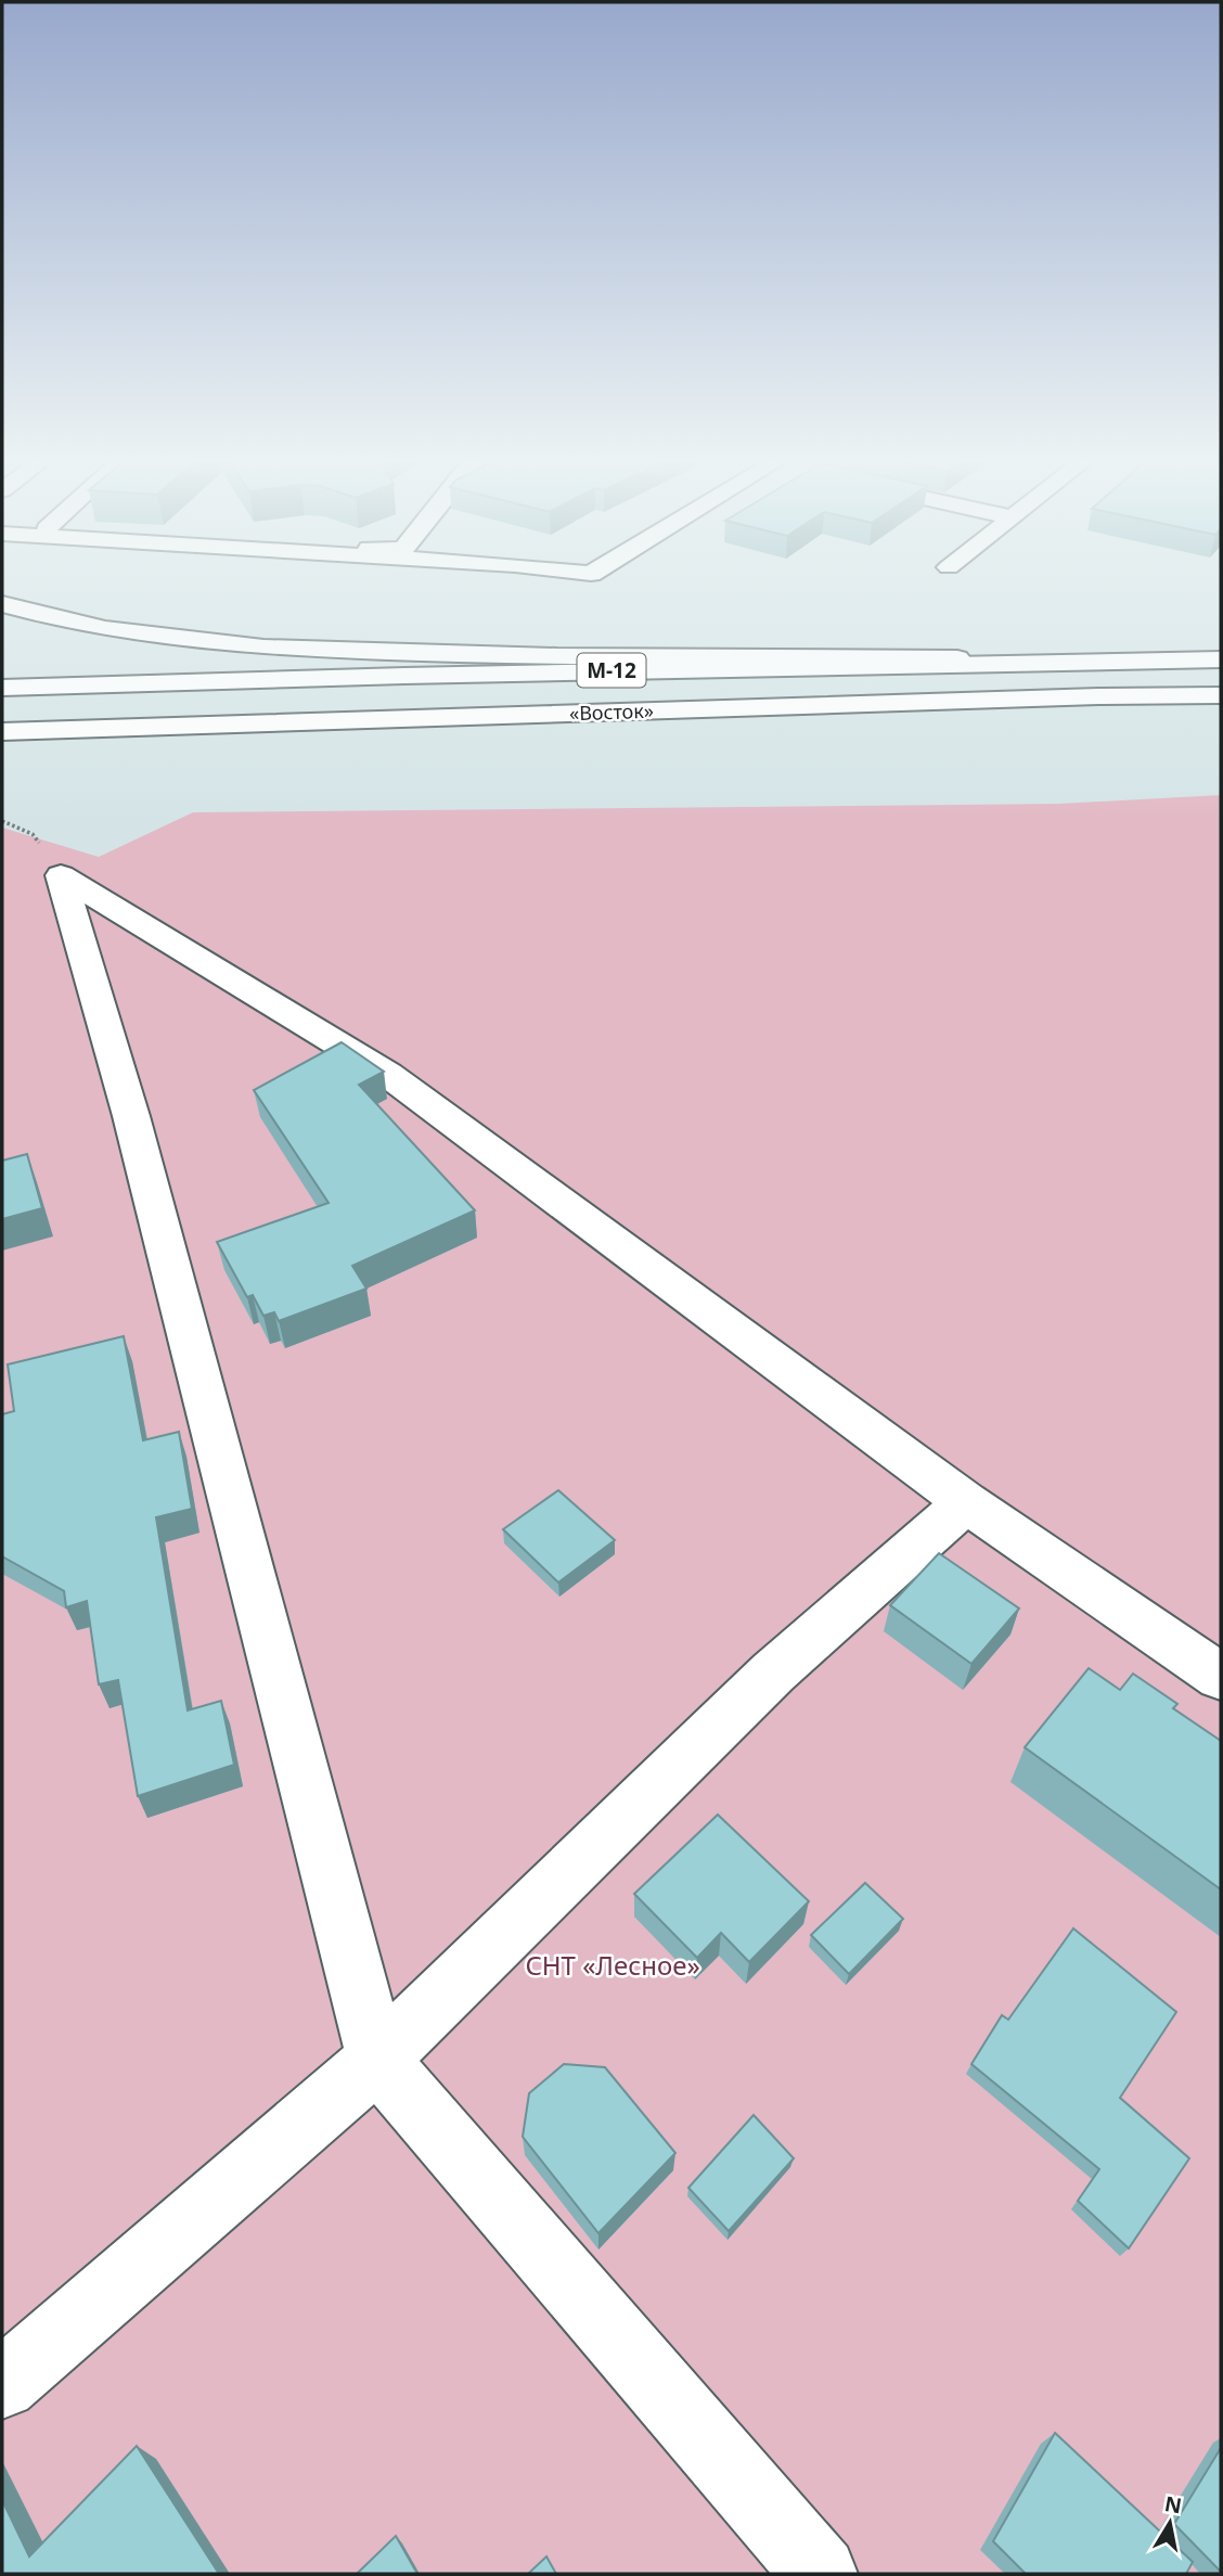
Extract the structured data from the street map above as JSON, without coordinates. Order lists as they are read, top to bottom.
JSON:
{
  "streets": {
    "main road": ["М-12", "«Восток»"]
  },
  "parks": ["СНТ «Лесное»"],
  "north": "top"
}
